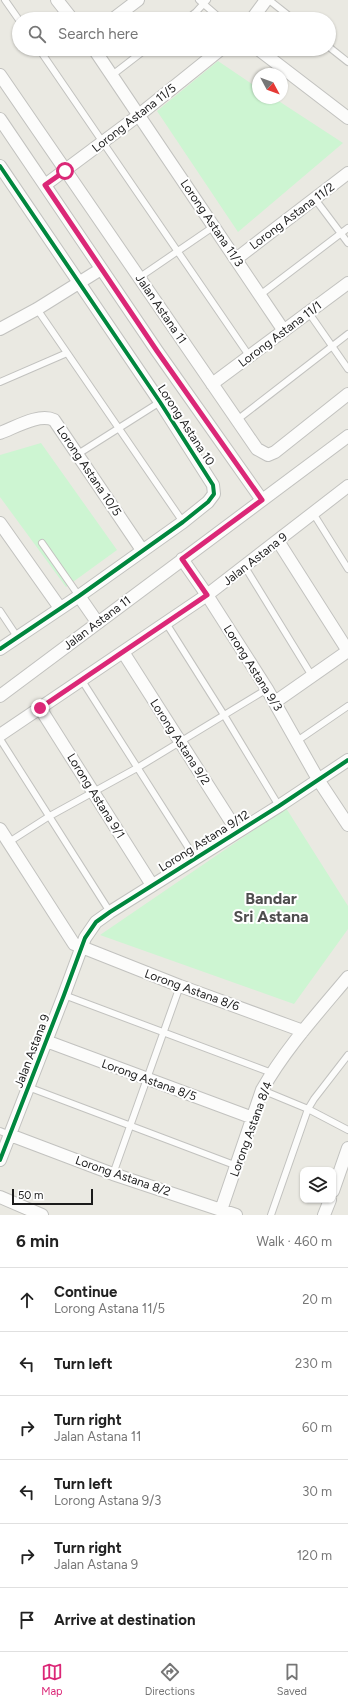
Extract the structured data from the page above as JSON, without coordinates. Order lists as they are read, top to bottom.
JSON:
{
  "streets": {
    "street": [
      "Lorong Astana 11/5",
      "Lorong Astana 11/2",
      "Lorong Astana 11/3",
      "Jalan Astana 11",
      "Lorong Astana 11/1",
      "Lorong Astana 10",
      "Lorong Astana 10/5",
      "Jalan Astana 9",
      "Lorong Astana 9/3",
      "Lorong Astana 9/2",
      "Lorong Astana 9/1",
      "Lorong Astana 9/12",
      "Lorong Astana 8/6",
      "Lorong Astana 8/5",
      "Lorong Astana 8/4",
      "Lorong Astana 8/2"
    ]
  },
  "crossings": [
    ["Lorong Astana 11/5", "Lorong Astana 11/3"],
    ["Lorong Astana 11/5", "Jalan Astana 11"],
    ["Lorong Astana 11/2", "Lorong Astana 11/3"],
    ["Lorong Astana 11/3", "Lorong Astana 11/1"],
    ["Jalan Astana 11", "Lorong Astana 11/1"],
    ["Jalan Astana 11", "Lorong Astana 9/3"],
    ["Lorong Astana 10", "Lorong Astana 10/5"],
    ["Jalan Astana 9", "Lorong Astana 9/3"],
    ["Jalan Astana 9", "Lorong Astana 9/2"],
    ["Jalan Astana 9", "Lorong Astana 9/1"],
    ["Jalan Astana 9", "Lorong Astana 9/12"],
    ["Jalan Astana 9", "Lorong Astana 8/6"],
    ["Jalan Astana 9", "Lorong Astana 8/5"],
    ["Jalan Astana 9", "Lorong Astana 8/2"],
    ["Lorong Astana 9/3", "Lorong Astana 9/12"],
    ["Lorong Astana 9/2", "Lorong Astana 9/12"],
    ["Lorong Astana 9/1", "Lorong Astana 9/12"],
    ["Lorong Astana 9/12", "Lorong Astana 8/6"],
    ["Lorong Astana 8/6", "Lorong Astana 8/4"],
    ["Lorong Astana 8/5", "Lorong Astana 8/4"],
    ["Lorong Astana 8/4", "Lorong Astana 8/2"]
  ],
  "districts": ["Bandar Sri Astana"],
  "scale_bar": "50 m",
  "north": "bottom right",
  "page": {
    "search": "Search here",
    "scale": "50 m",
    "heading": ["6 min", "Walk · 460 m"],
    "list": [
      ["Continue", "Lorong Astana 11/5", "20 m"],
      ["Turn left", "230 m"],
      ["Turn right", "Jalan Astana 11", "60 m"],
      ["Turn left", "Lorong Astana 9/3", "30 m"],
      ["Turn right", "Jalan Astana 9", "120 m"],
      "Arrive at destination"
    ],
    "nav": ["Map", "Directions", "Saved"]
  }
}
